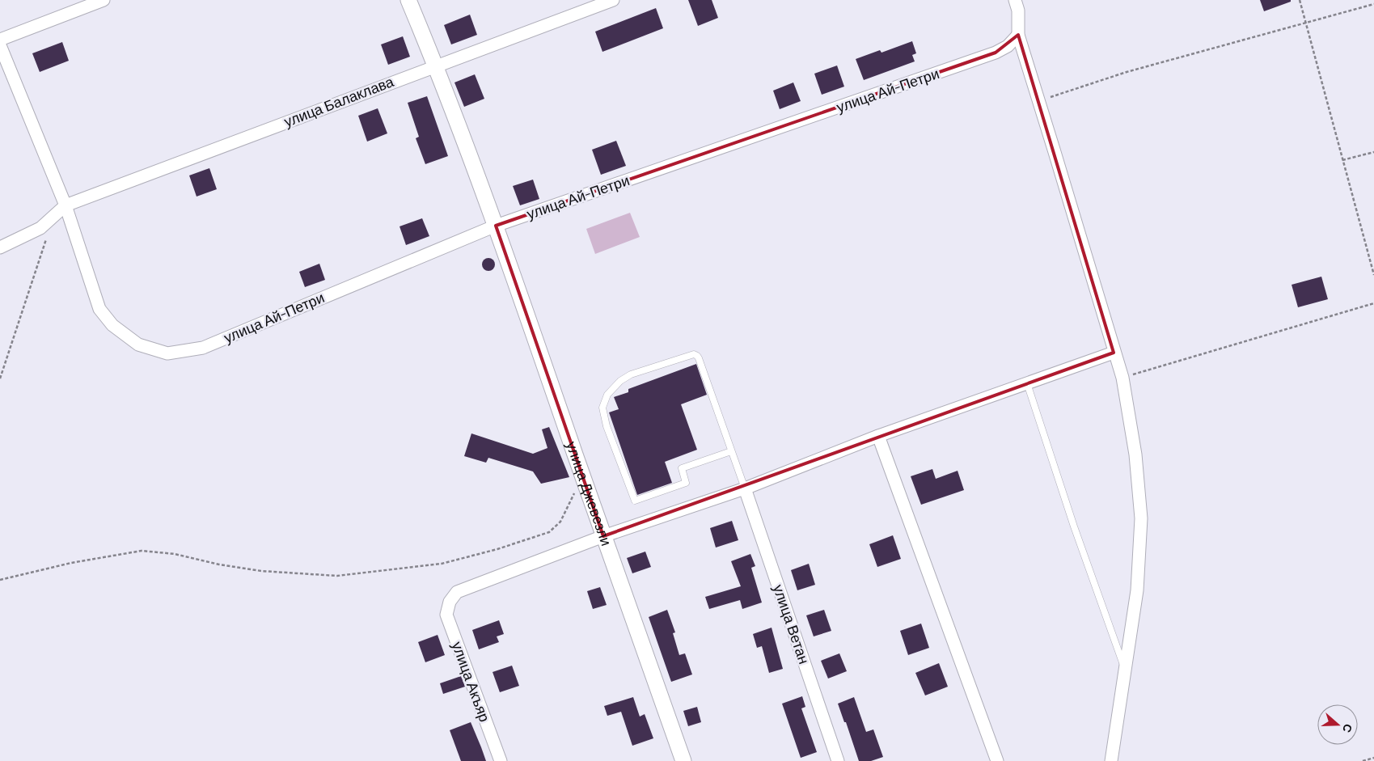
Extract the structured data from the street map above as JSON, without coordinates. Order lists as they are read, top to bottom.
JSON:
{
  "streets": {
    "street": [
      "улица Ай-Петри",
      "улица Балаклава",
      "улица Джевезли",
      "улица Ветан",
      "улица Акъяр"
    ]
  },
  "crossings": [
    ["улица Ай-Петри", "улица Балаклава"],
    ["улица Ай-Петри", "улица Джевезли"],
    ["улица Балаклава", "улица Джевезли"],
    ["улица Джевезли", "улица Акъяр"]
  ],
  "north": "right"
}
